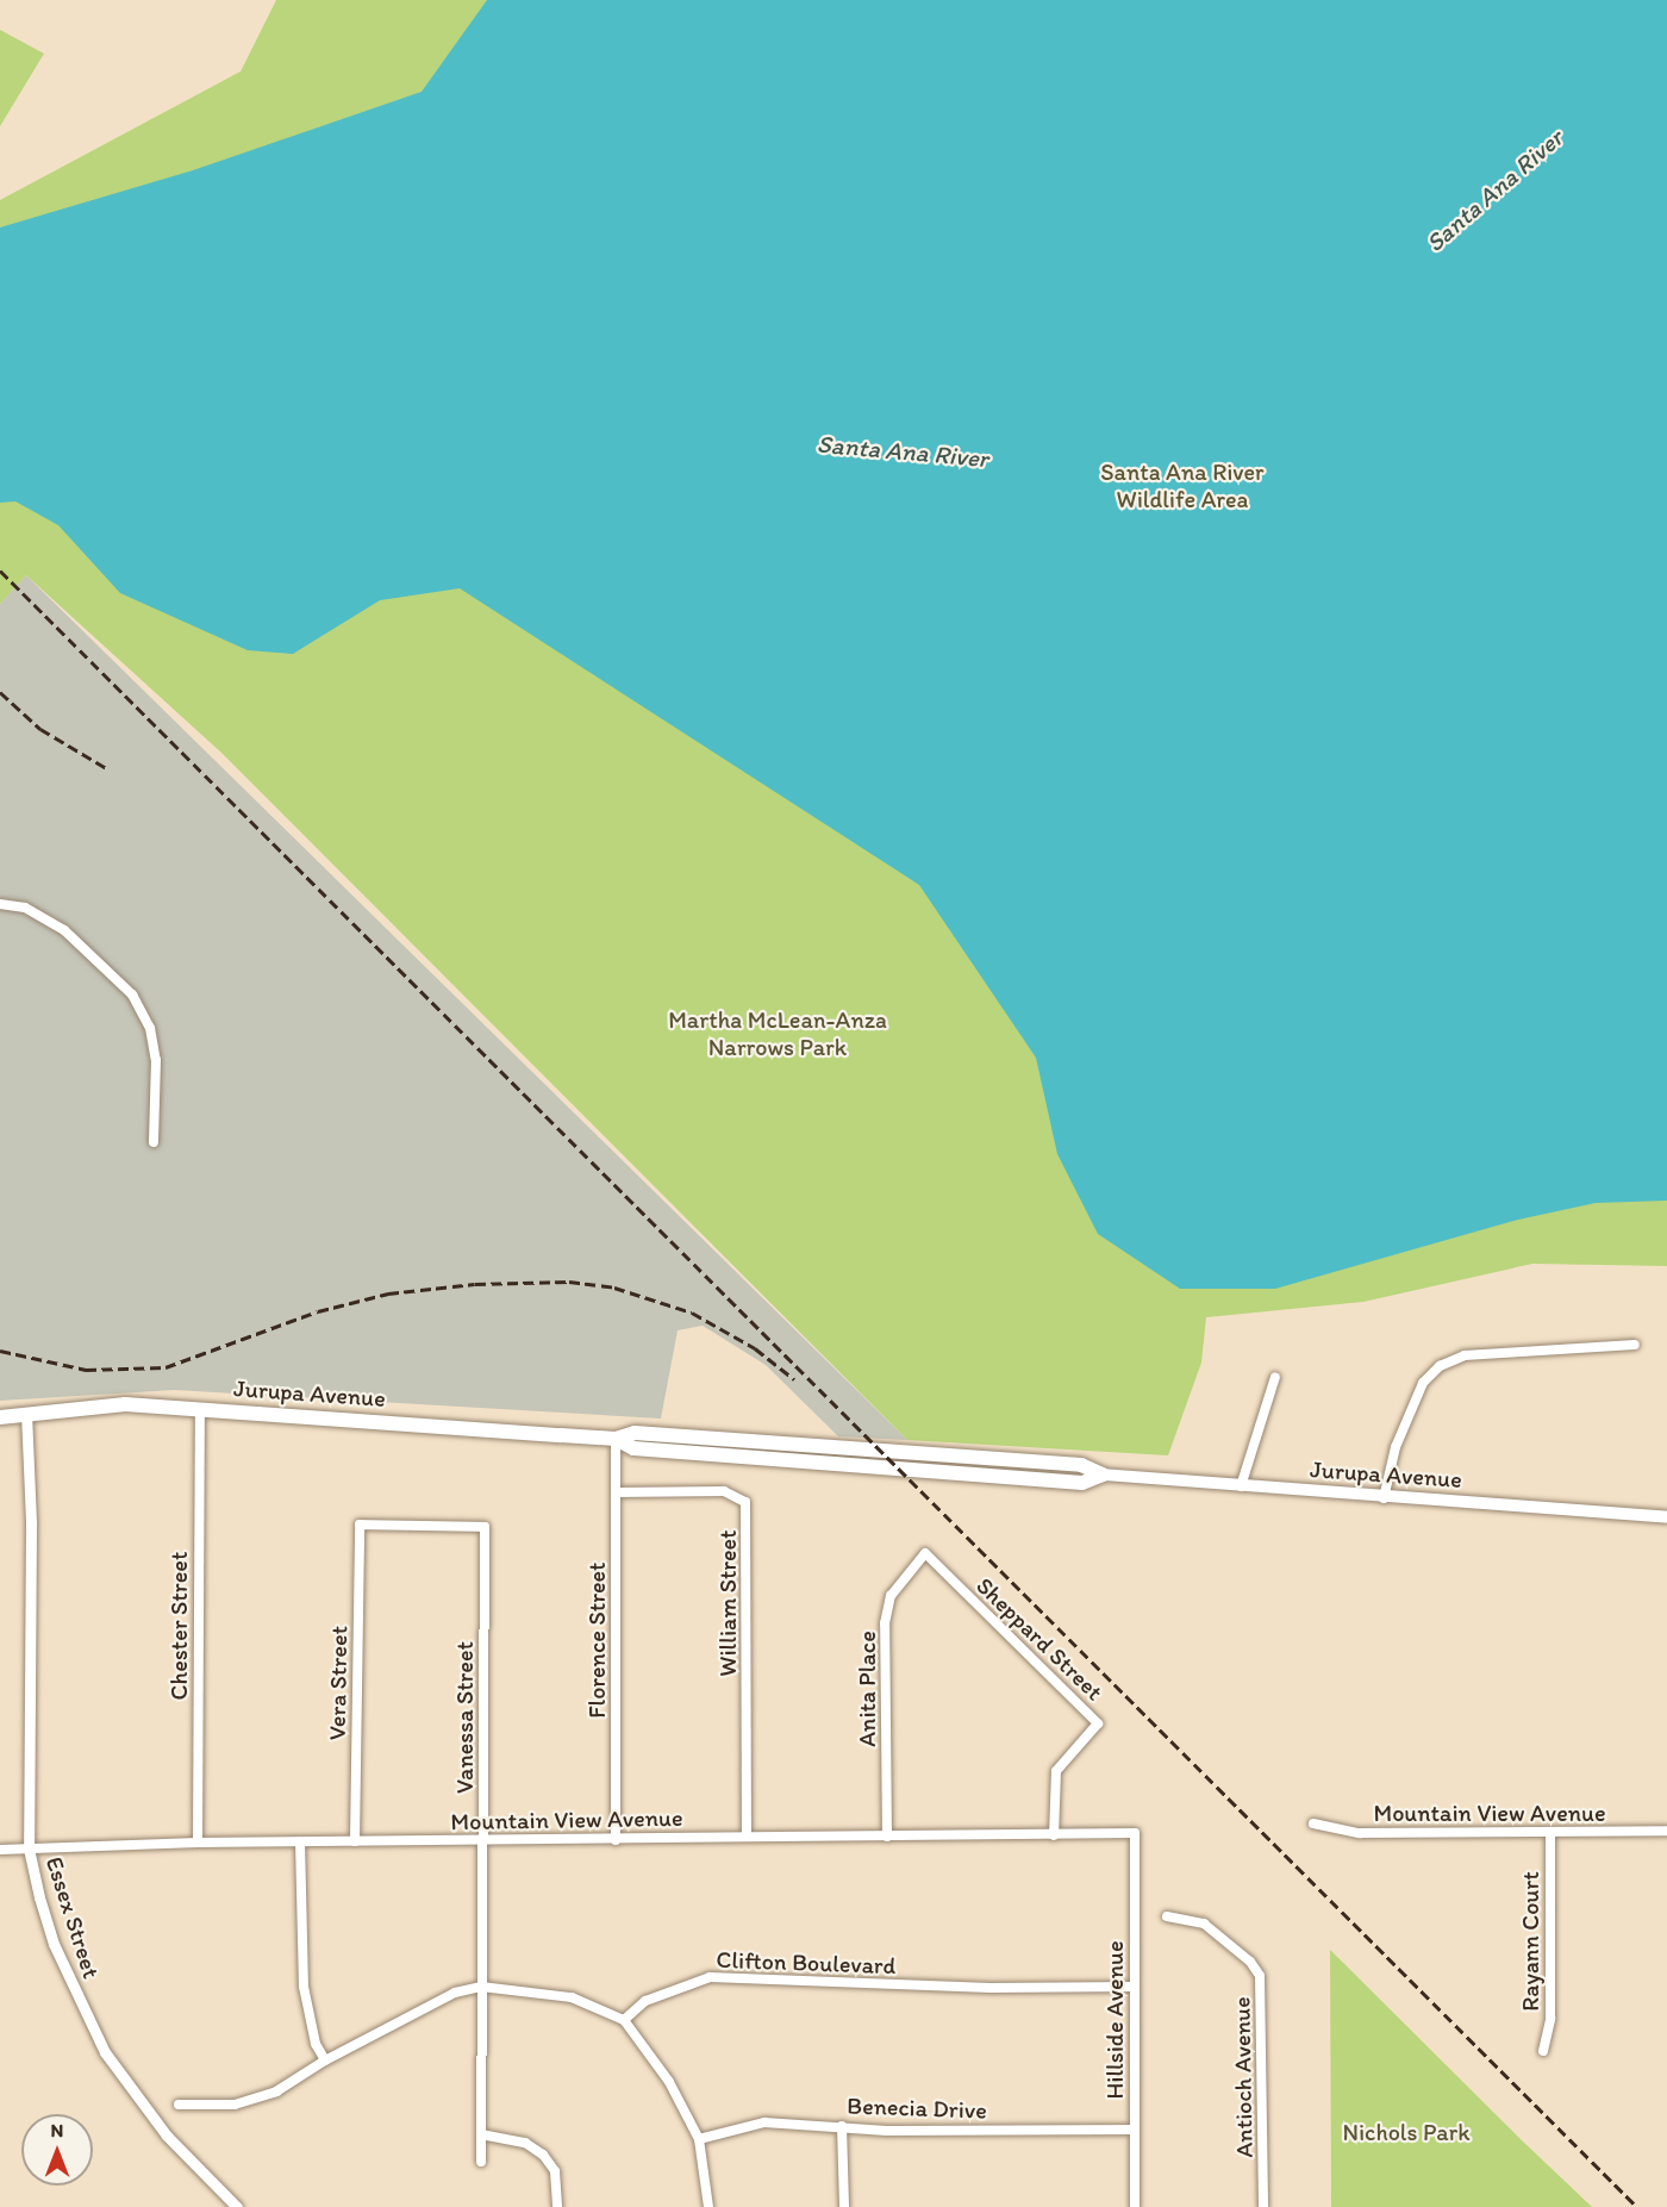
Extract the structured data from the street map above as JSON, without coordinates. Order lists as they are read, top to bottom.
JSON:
{
  "streets": {
    "main road": ["Jurupa Avenue"],
    "street": [
      "William Street",
      "Chester Street",
      "Sheppard Street",
      "Florence Street",
      "Vera Street",
      "Anita Place",
      "Vanessa Street",
      "Mountain View Avenue",
      "Essex Street",
      "Rayann Court",
      "Clifton Boulevard",
      "Hillside Avenue",
      "Antioch Avenue",
      "Benecia Drive"
    ]
  },
  "crossings": [
    ["Jurupa Avenue", "Chester Street"],
    ["Jurupa Avenue", "Florence Street"],
    ["Jurupa Avenue", "Essex Street"],
    ["William Street", "Florence Street"],
    ["William Street", "Mountain View Avenue"],
    ["Chester Street", "Mountain View Avenue"],
    ["Sheppard Street", "Anita Place"],
    ["Sheppard Street", "Mountain View Avenue"],
    ["Florence Street", "Mountain View Avenue"],
    ["Vera Street", "Vanessa Street"],
    ["Vera Street", "Mountain View Avenue"],
    ["Anita Place", "Mountain View Avenue"],
    ["Vanessa Street", "Mountain View Avenue"],
    ["Mountain View Avenue", "Essex Street"],
    ["Mountain View Avenue", "Rayann Court"],
    ["Mountain View Avenue", "Hillside Avenue"],
    ["Clifton Boulevard", "Hillside Avenue"],
    ["Hillside Avenue", "Benecia Drive"]
  ],
  "water": ["Santa Ana River"],
  "parks": ["Santa Ana River Wildlife Area", "Martha McLean-Anza Narrows Park", "Nichols Park"],
  "north": "top"
}
